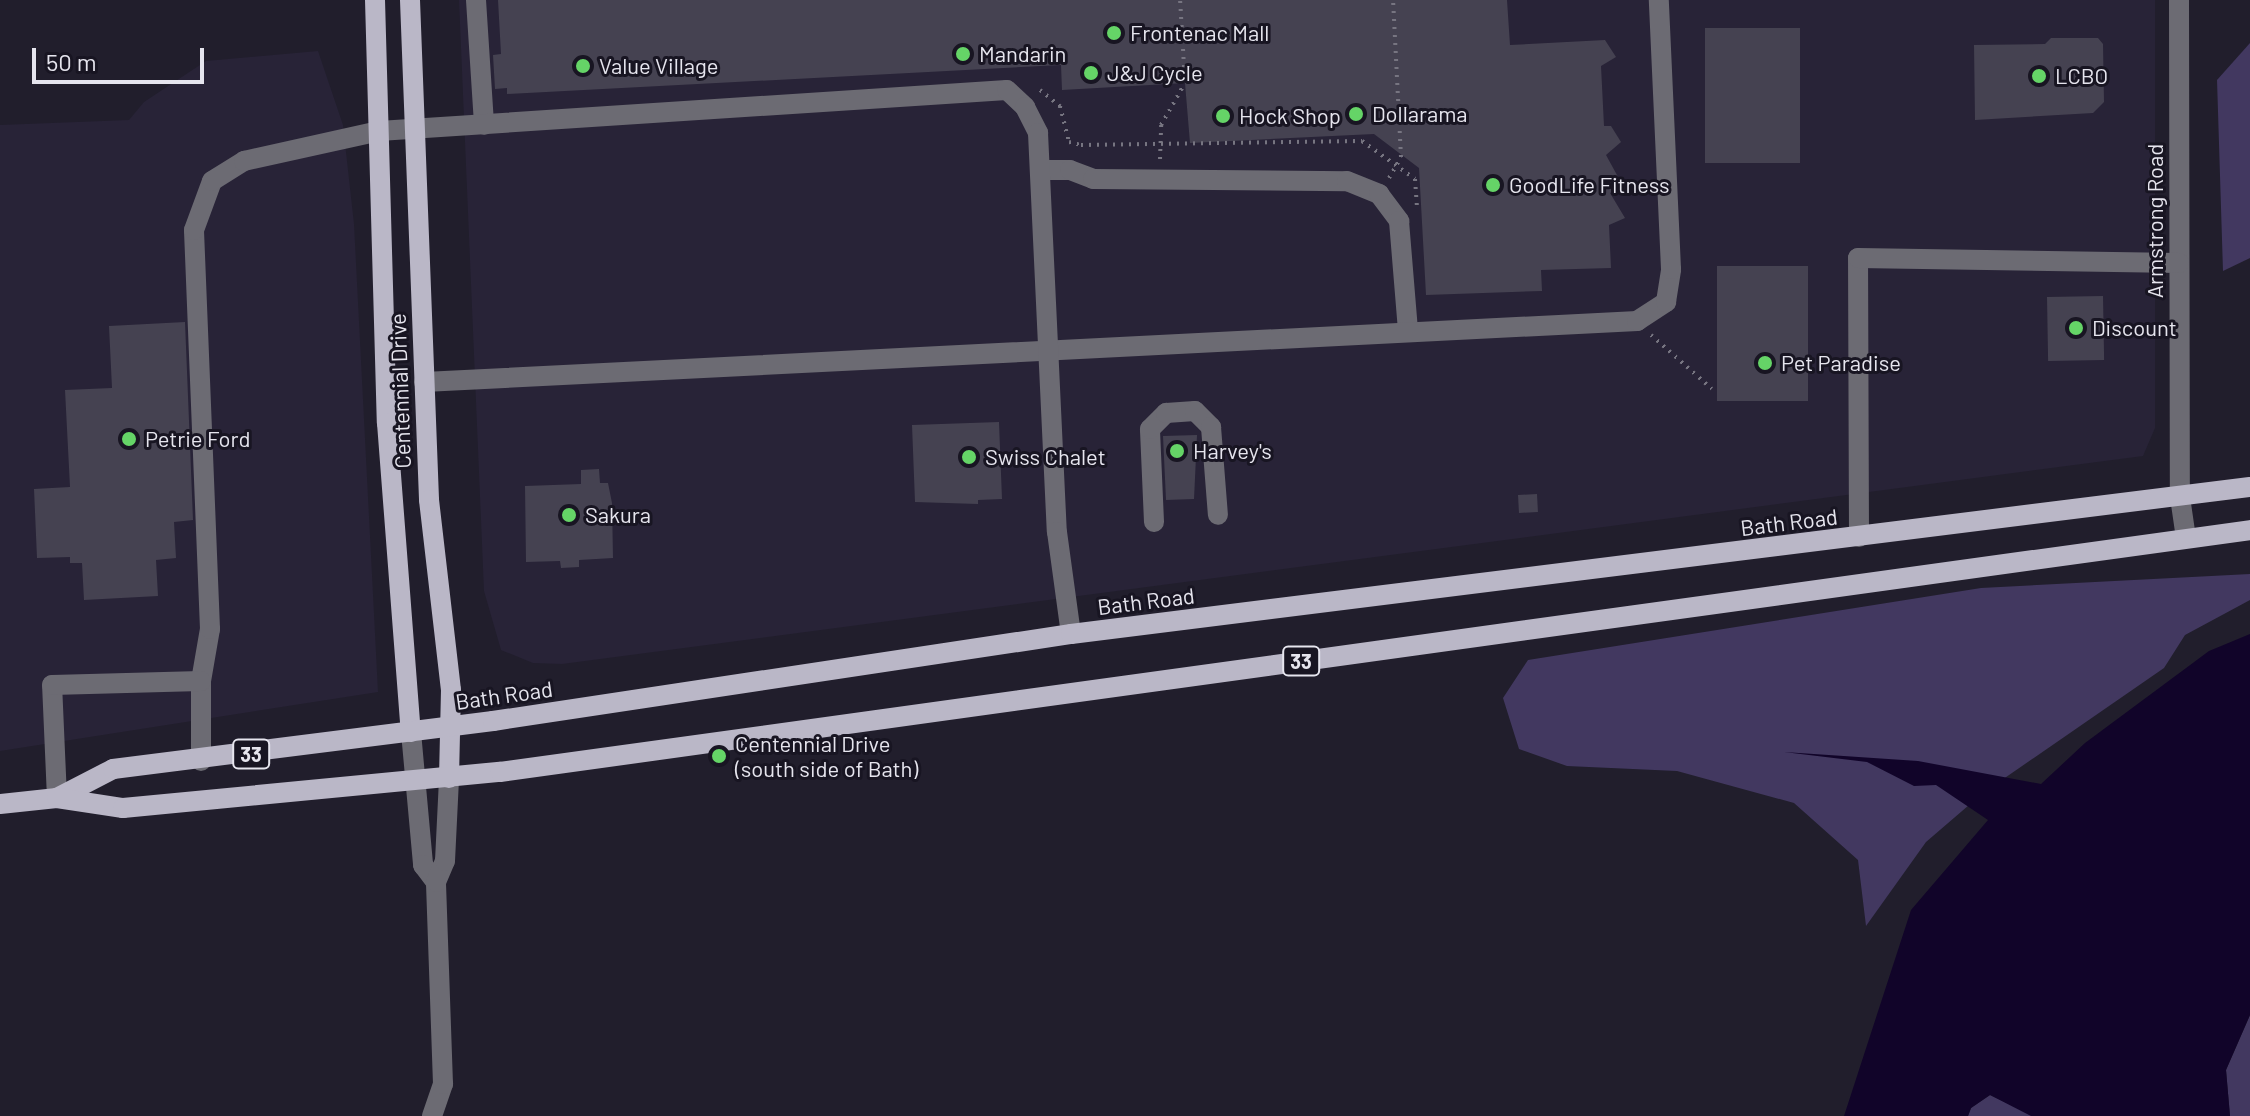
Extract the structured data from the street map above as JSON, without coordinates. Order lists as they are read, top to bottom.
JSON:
{
  "streets": {
    "main road": ["Centennial Drive", "Bath Road", "33"],
    "street": ["Armstrong Road"]
  },
  "crossings": [
    ["Armstrong Road", "Bath Road"],
    ["Centennial Drive", "Bath Road"]
  ],
  "places": [
    "Frontenac Mall",
    "Mandarin",
    "Value Village",
    "J&J Cycle",
    "LCBO",
    "Dollarama",
    "Hock Shop",
    "GoodLife Fitness",
    "Discount",
    "Pet Paradise",
    "Petrie Ford",
    "Harvey's",
    "Swiss Chalet",
    "Sakura",
    "Centennial Drive (south side of Bath)"
  ],
  "scale_bar": "50 m"
}
